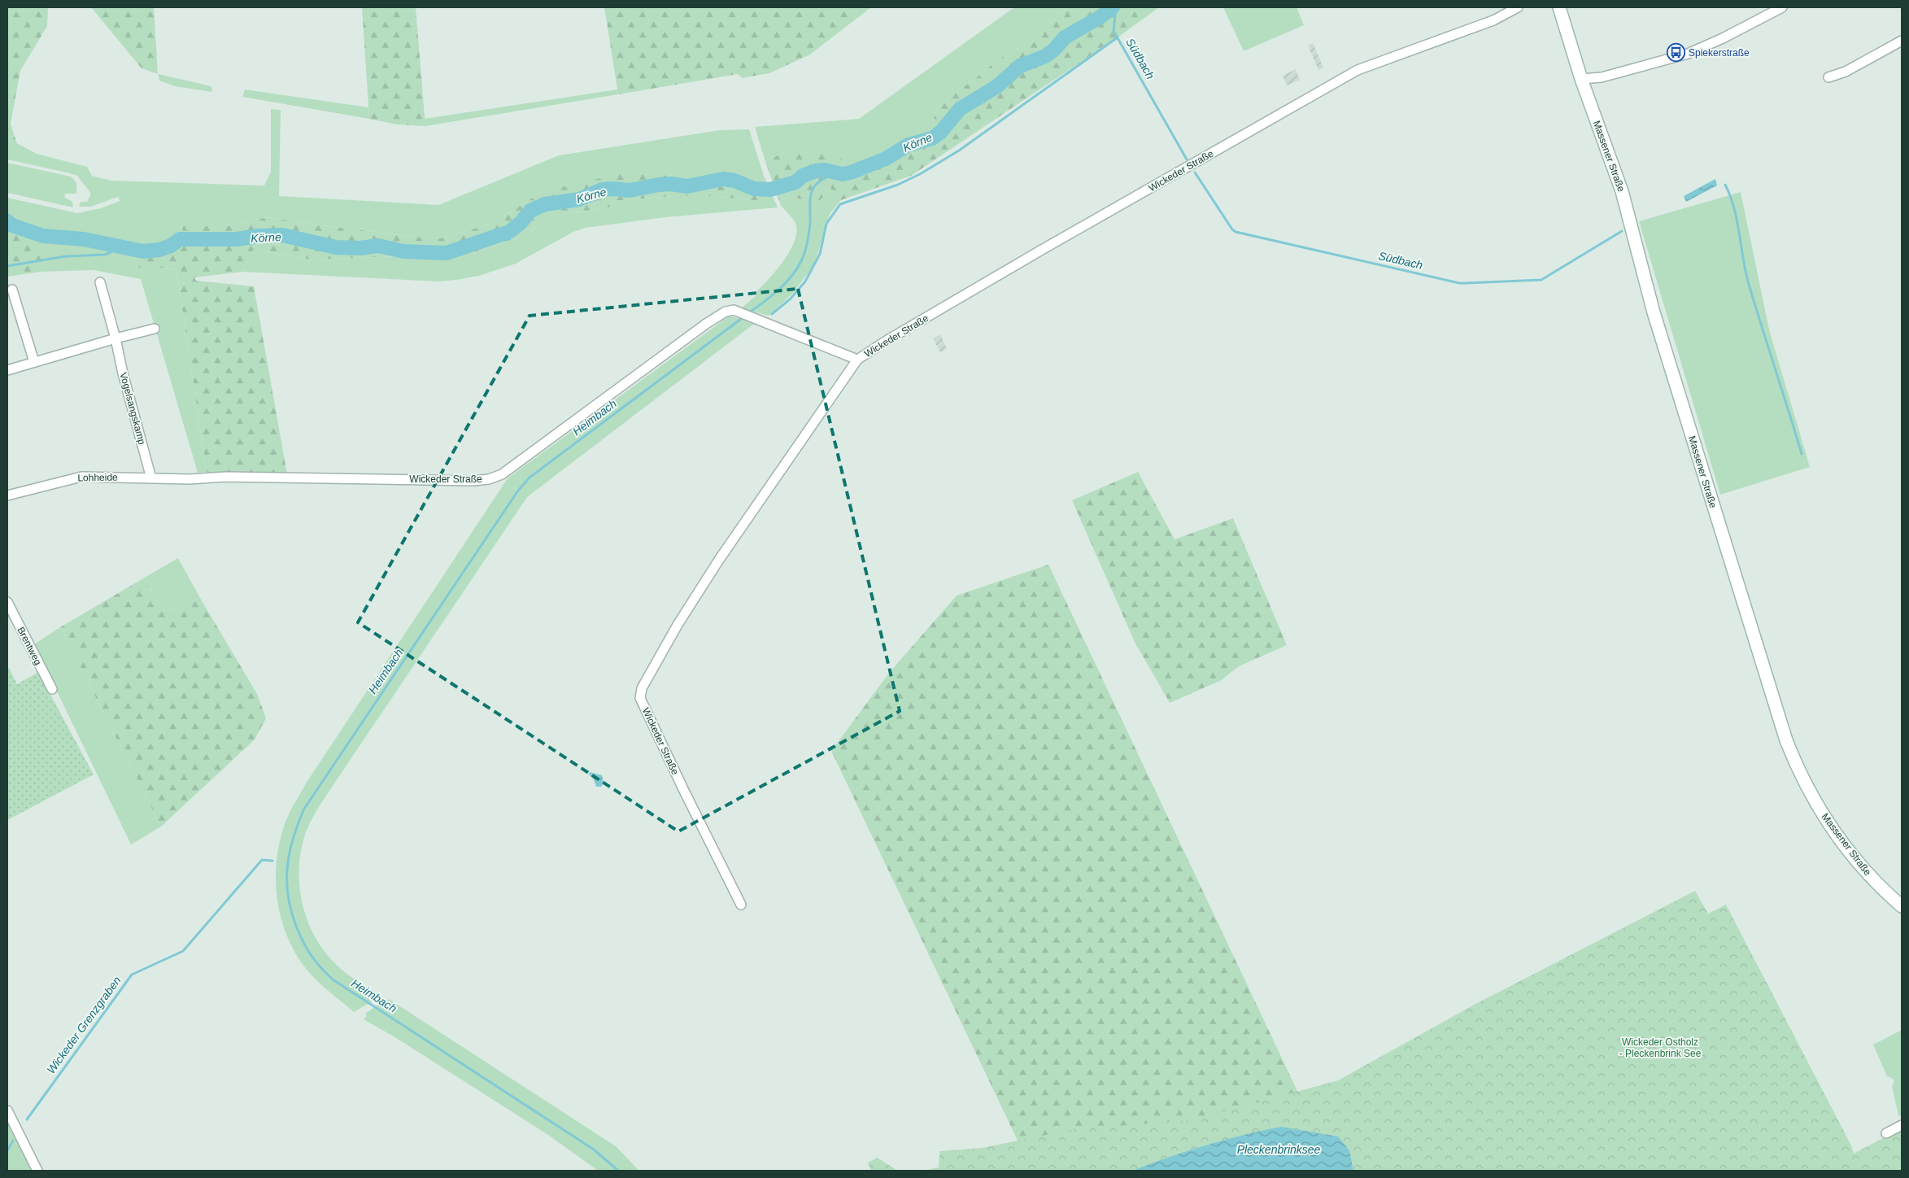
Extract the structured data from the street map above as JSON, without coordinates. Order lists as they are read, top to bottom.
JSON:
{
  "streets": {
    "main road": ["Massener Straße"],
    "street": [
      "Wickeder Straße",
      "Vogelsangskamp",
      "Lohheide",
      "Brentweg"
    ]
  },
  "crossings": [
    ["Wickeder Straße", "Lohheide"],
    ["Vogelsangskamp", "Lohheide"]
  ],
  "water": [
    "Südbach",
    "Körne",
    "Heimbach",
    "Wickeder Grenzgraben",
    "Pleckenbrinksee"
  ],
  "parks": ["Wickeder Ostholz - Pleckenbrink See"],
  "places": {
    "bus stop": ["Spiekerstraße"]
  }
}
